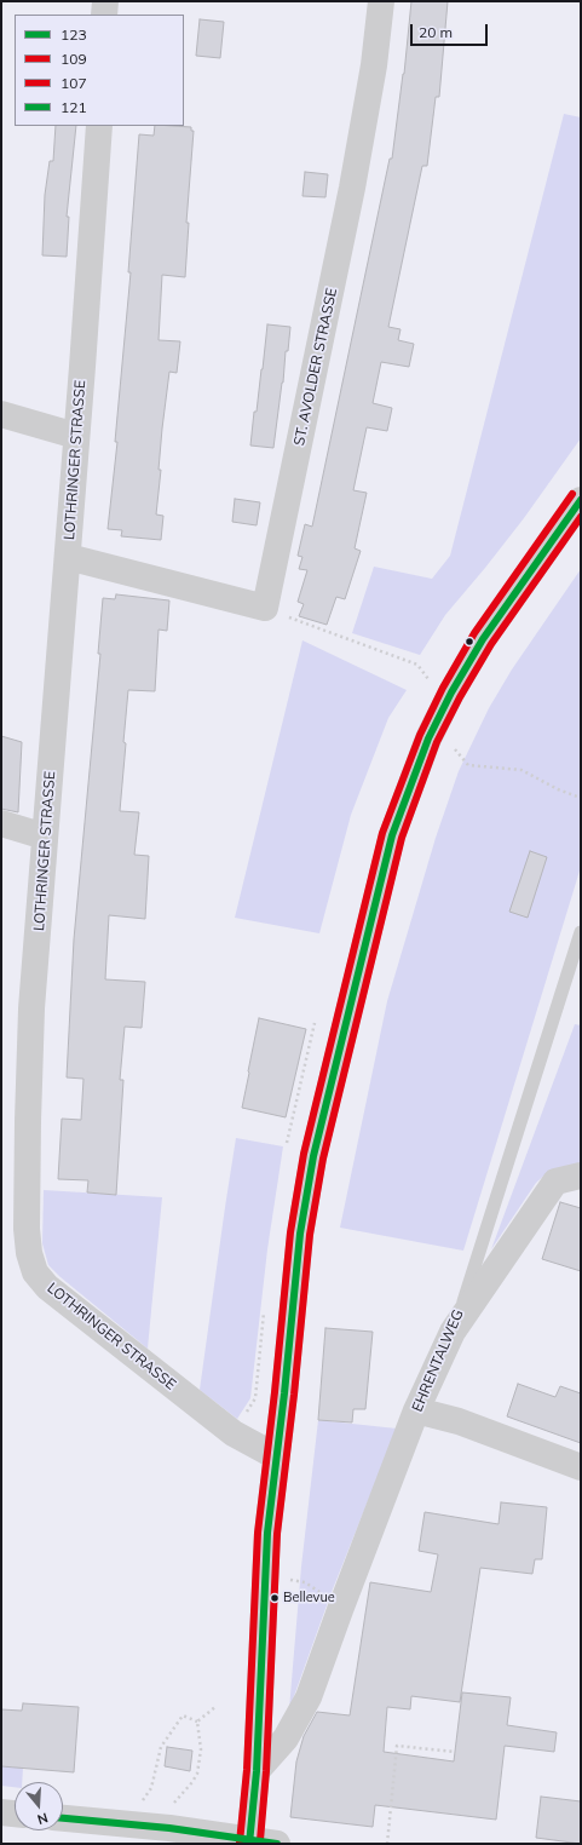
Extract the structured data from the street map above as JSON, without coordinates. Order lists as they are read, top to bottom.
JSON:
{
  "streets": {
    "street": ["ST. AVOLDER STRASSE", "LOTHRINGER STRASSE", "EHRENTALWEG"]
  },
  "places": ["Bellevue"],
  "lines": [
    "transit line 107",
    "transit line 123",
    "transit line 109",
    "transit line 121"
  ],
  "legend": [
    "123",
    "109",
    "107",
    "121"
  ],
  "scale_bar": "20 m",
  "north": "bottom"
}
